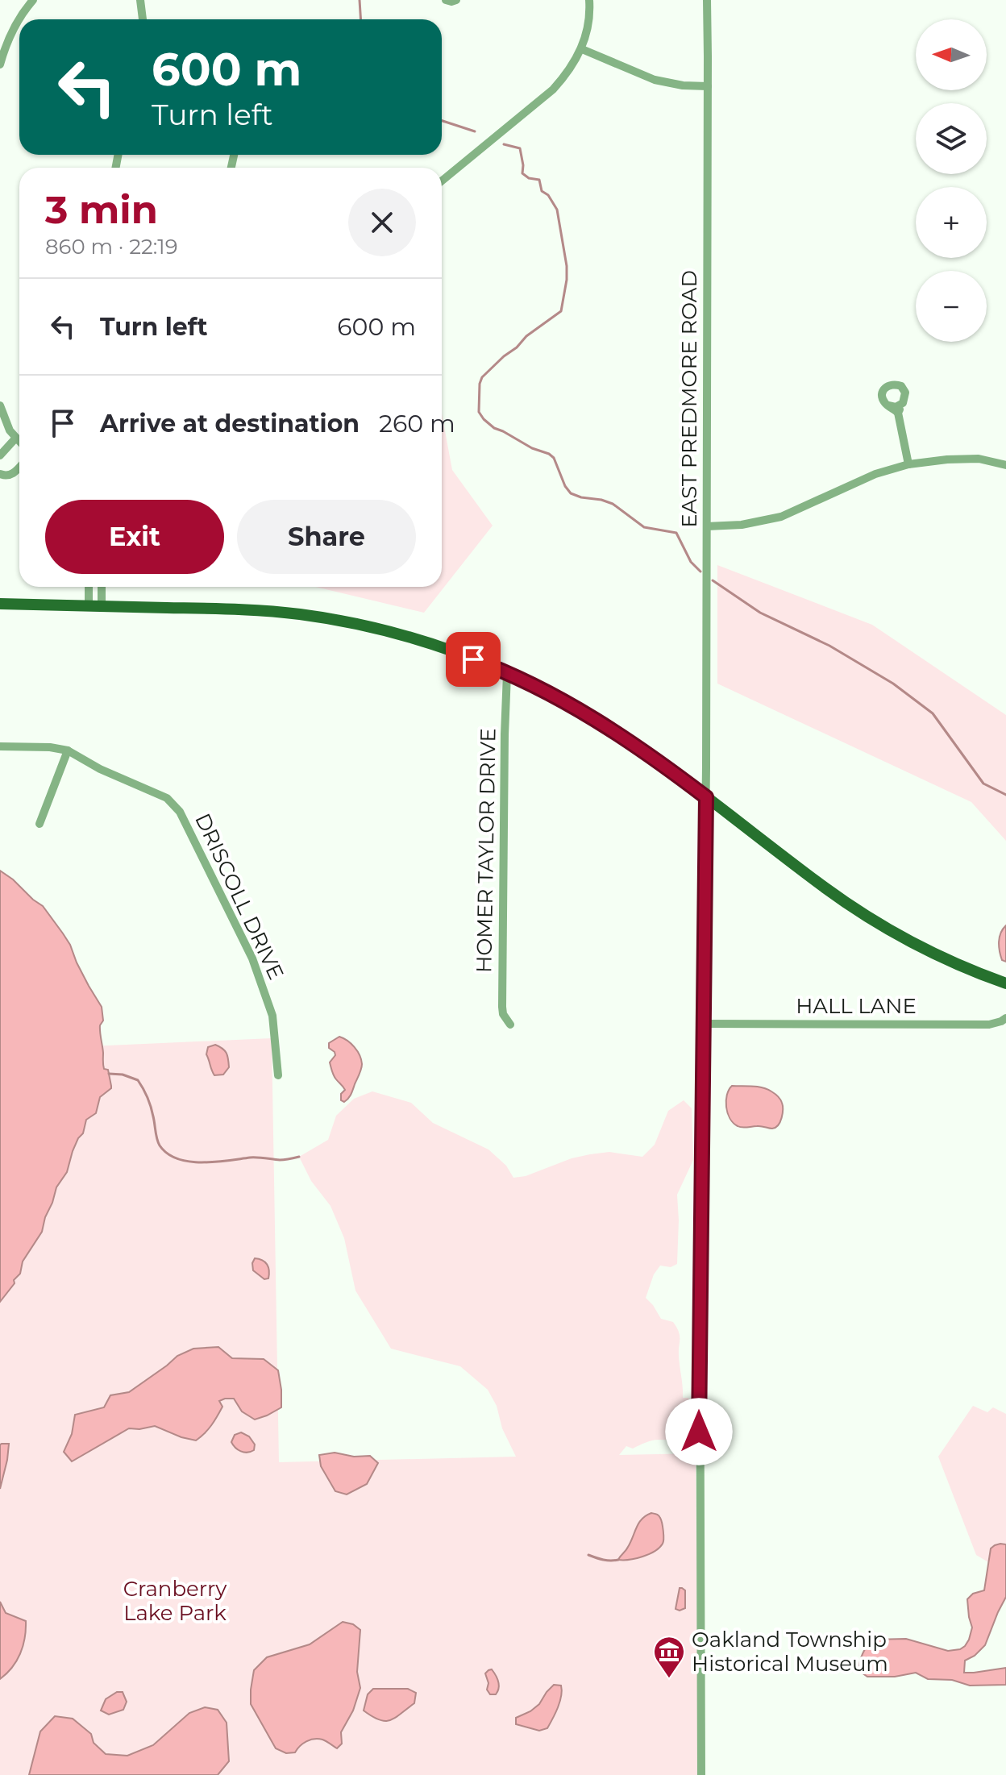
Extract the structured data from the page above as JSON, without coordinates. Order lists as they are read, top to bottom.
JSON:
{
  "streets": {
    "street": [
      "EAST PREDMORE ROAD",
      "HOMER TAYLOR DRIVE",
      "DRISCOLL DRIVE",
      "HALL LANE"
    ]
  },
  "crossings": [
    ["EAST PREDMORE ROAD", "HALL LANE"]
  ],
  "parks": ["Cranberry Lake Park"],
  "places": {
    "museum": ["Oakland Township Historical Museum"]
  },
  "north": "left",
  "page": {
    "map_buttons": ["+", "−"],
    "turn": ["600 m", "Turn left"],
    "heading": ["3 min", "860 m · 22:19"],
    "list": [
      {
        "name": "Turn left",
        "value": "600 m"
      },
      {
        "name": "Arrive at destination",
        "value": "260 m"
      }
    ],
    "buttons": ["Exit", "Share"]
  }
}
